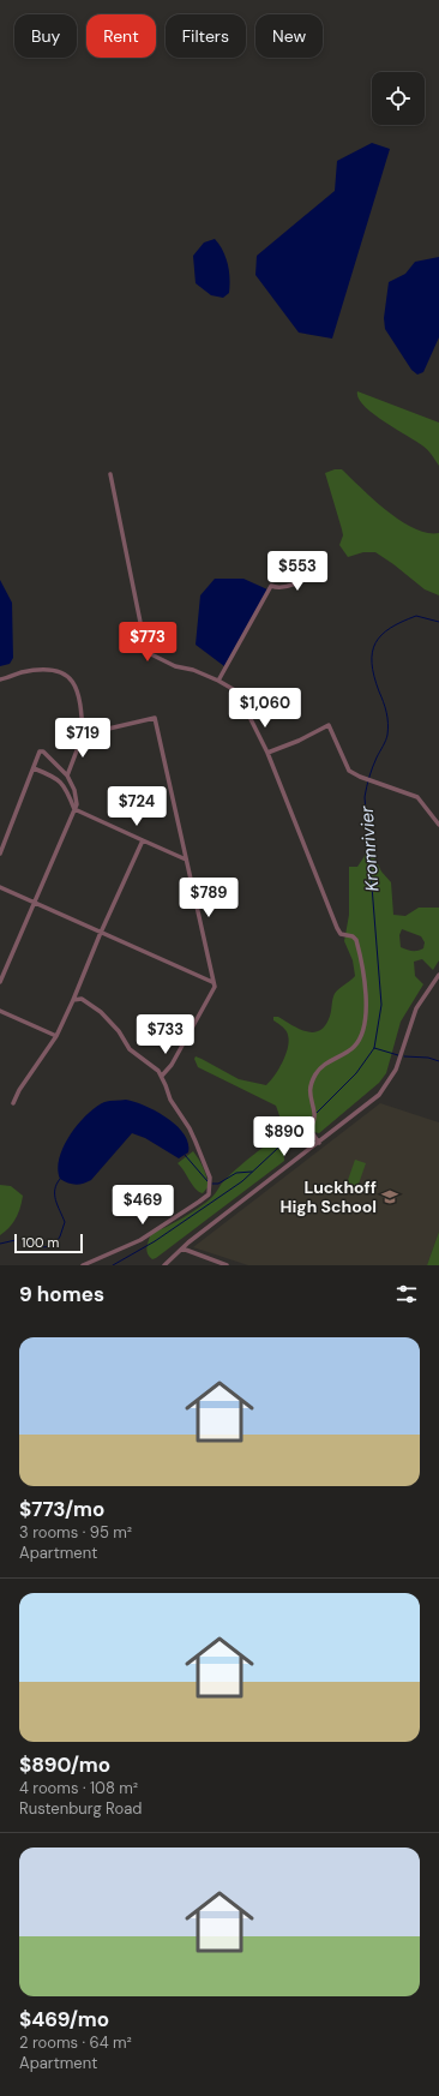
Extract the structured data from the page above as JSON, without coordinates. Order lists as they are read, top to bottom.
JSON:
{
  "water": ["Kromrivier"],
  "places": {
    "school or university": ["Luckhoff High School"]
  },
  "scale_bar": "100 m",
  "page": {
    "chip": [
      "Buy",
      "Rent",
      "Filters",
      "New"
    ],
    "price": [
      "$553",
      "$773",
      "$1,060",
      "$719",
      "$724",
      "$789",
      "$733",
      "$890",
      "$469"
    ],
    "scale": "100 m",
    "heading": "9 homes",
    "list": [
      {
        "name": "$773/mo",
        "note": "3 rooms · 95 m² · Apartment"
      },
      {
        "name": "$890/mo",
        "note": "4 rooms · 108 m² · Rustenburg Road"
      },
      {
        "name": "$469/mo",
        "note": "2 rooms · 64 m² · Apartment"
      }
    ]
  }
}
